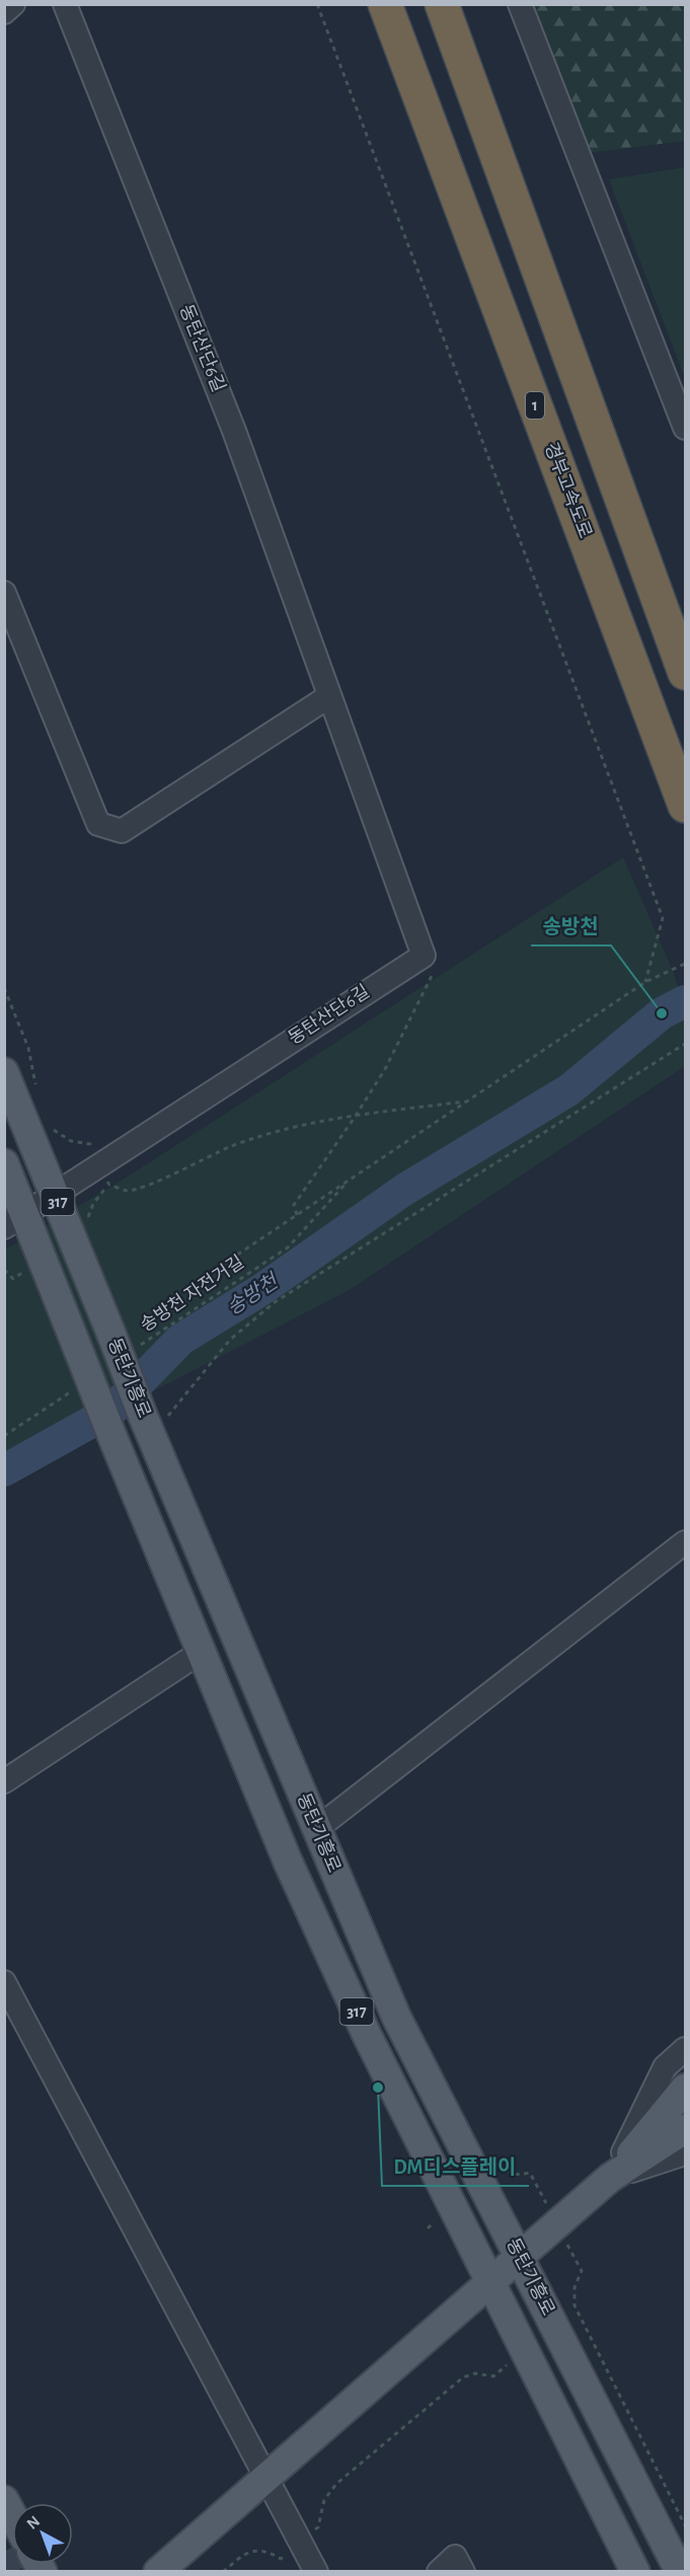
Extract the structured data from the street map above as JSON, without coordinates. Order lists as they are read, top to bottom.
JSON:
{
  "streets": {
    "highway": ["1", "경부고속도로"],
    "main road": ["317", "동탄기흥로"],
    "street": ["동탄산단6길"],
    "path": ["송방천 자전거길"]
  },
  "crossings": [
    ["동탄산단6길", "동탄기흥로"]
  ],
  "water": ["송방천"],
  "places": ["송방천", "DM디스플레이"],
  "north": "top left"
}
